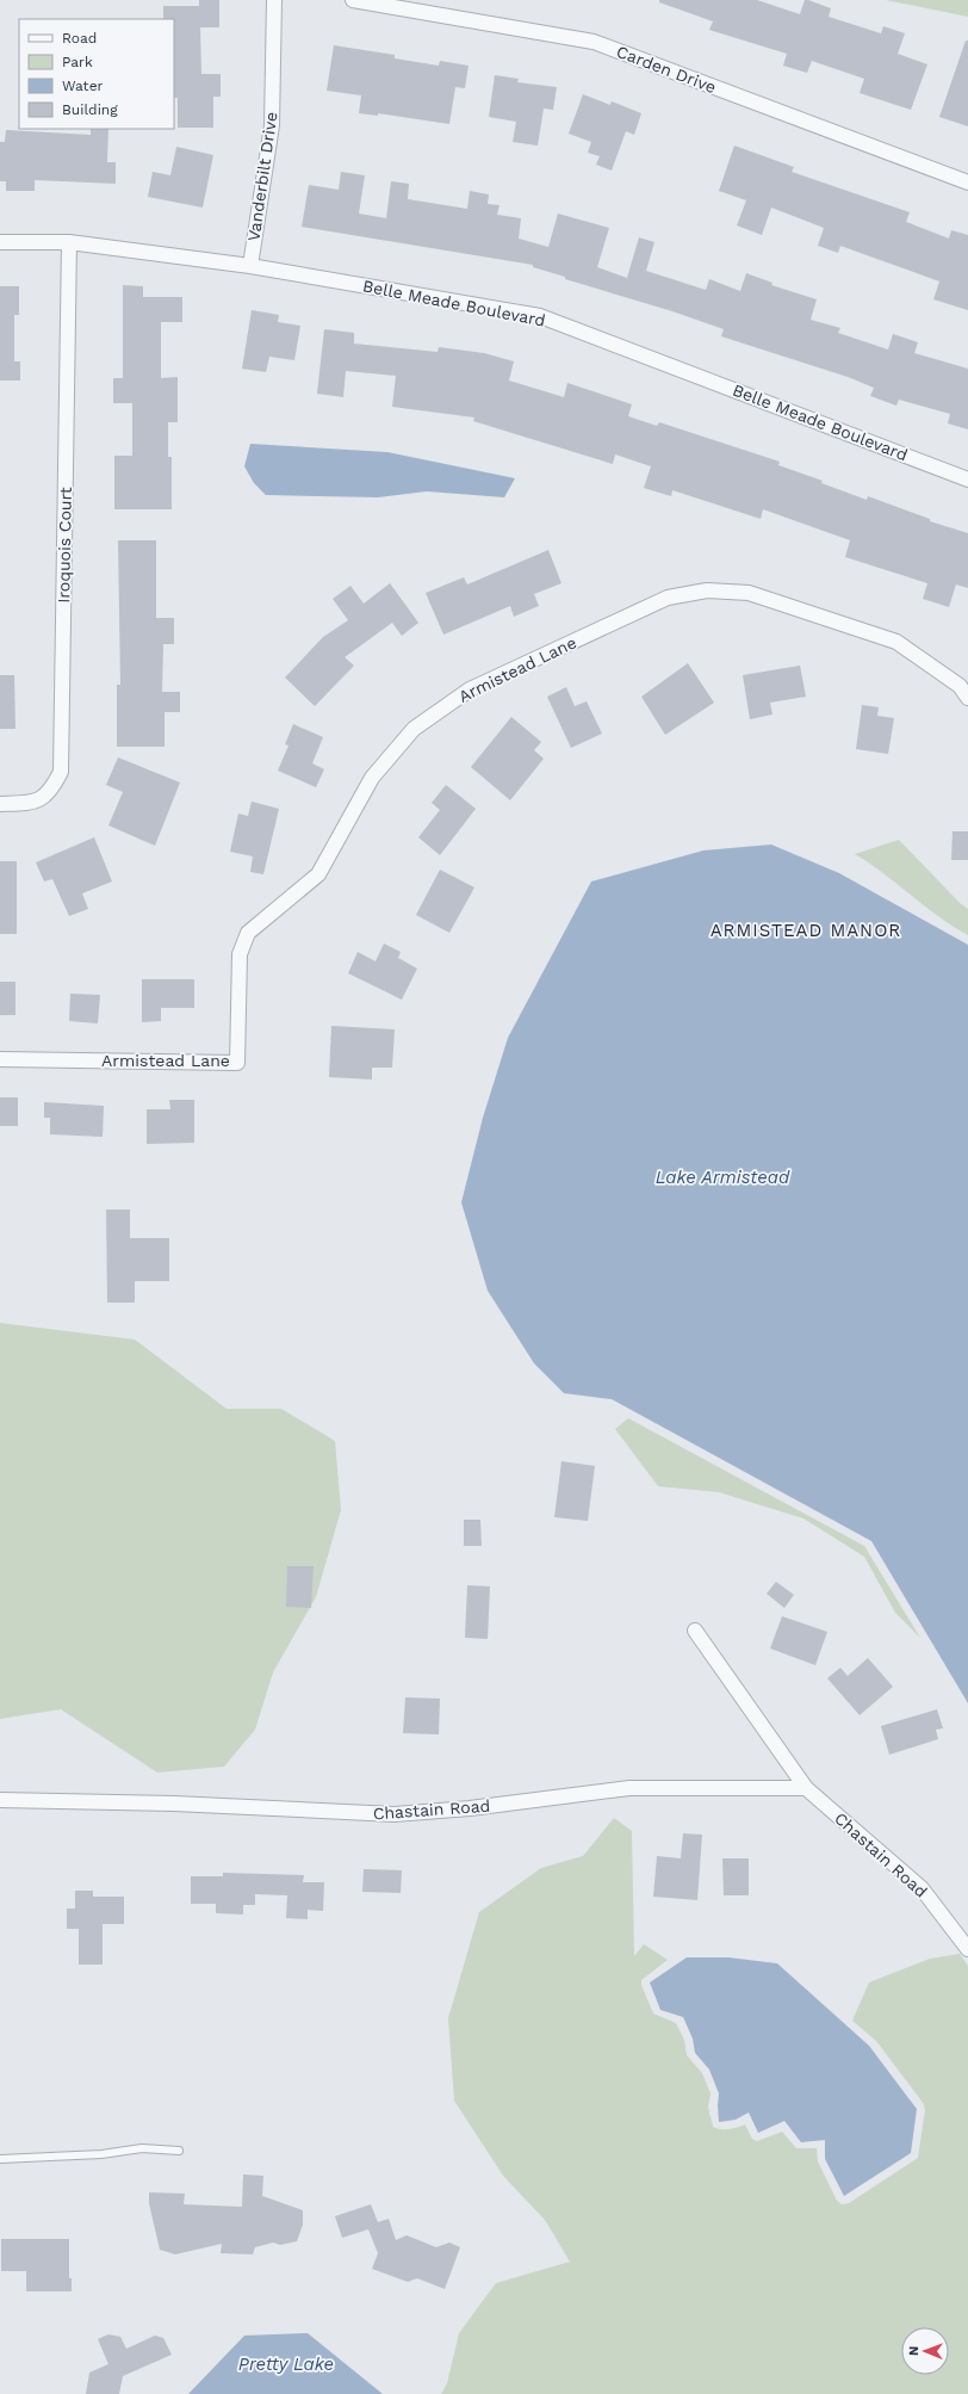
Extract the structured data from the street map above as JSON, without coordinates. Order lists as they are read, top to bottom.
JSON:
{
  "streets": {
    "street": [
      "Carden Drive",
      "Vanderbilt Drive",
      "Belle Meade Boulevard",
      "Iroquois Court",
      "Armistead Lane",
      "Chastain Road"
    ]
  },
  "crossings": [
    ["Vanderbilt Drive", "Belle Meade Boulevard"],
    ["Belle Meade Boulevard", "Iroquois Court"]
  ],
  "districts": ["ARMISTEAD MANOR"],
  "water": ["Lake Armistead", "Pretty Lake"],
  "legend": [
    "Road",
    "Park",
    "Water",
    "Building"
  ],
  "north": "left"
}
